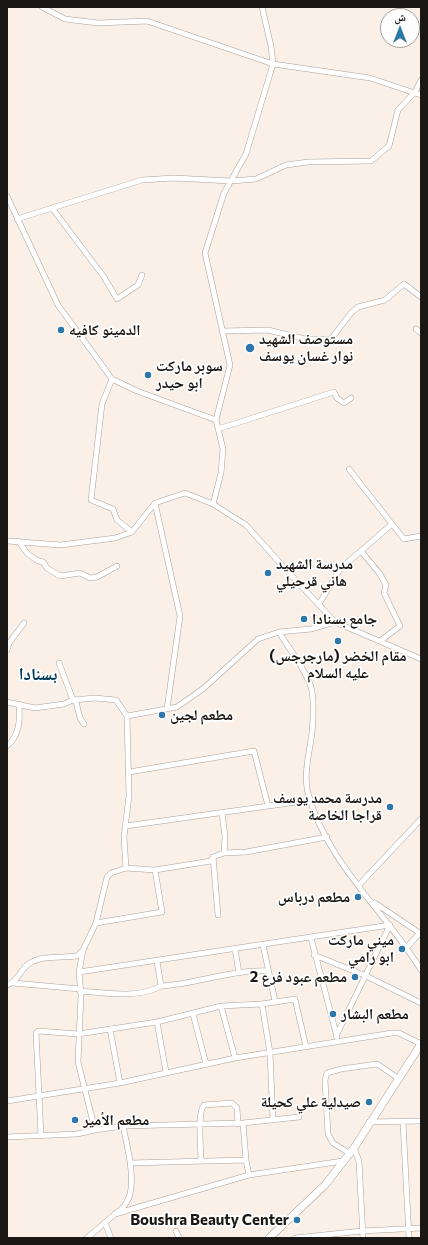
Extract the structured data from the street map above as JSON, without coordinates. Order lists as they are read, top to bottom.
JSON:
{
  "districts": ["بسنادا"],
  "places": [
    "الدمينو كافيه",
    "مستوصف الشهيد نوار غسان يوسف",
    "سوبر ماركت ابو حيدر",
    "مدرسة الشهيد هاني قرحيلي",
    "جامع بسنادا",
    "مقام الخضر (مارجرجس) عليه السلام",
    "مطعم لجين",
    "مدرسة محمد يوسف قراجا الخاصة",
    "مطعم درباس",
    "ميني ماركت ابو رامي",
    "مطعم عبود فرع 2",
    "مطعم البشار",
    "صيدلية علي كحيلة",
    "مطعم الأمير",
    "Boushra Beauty Center"
  ],
  "north": "top"
}
